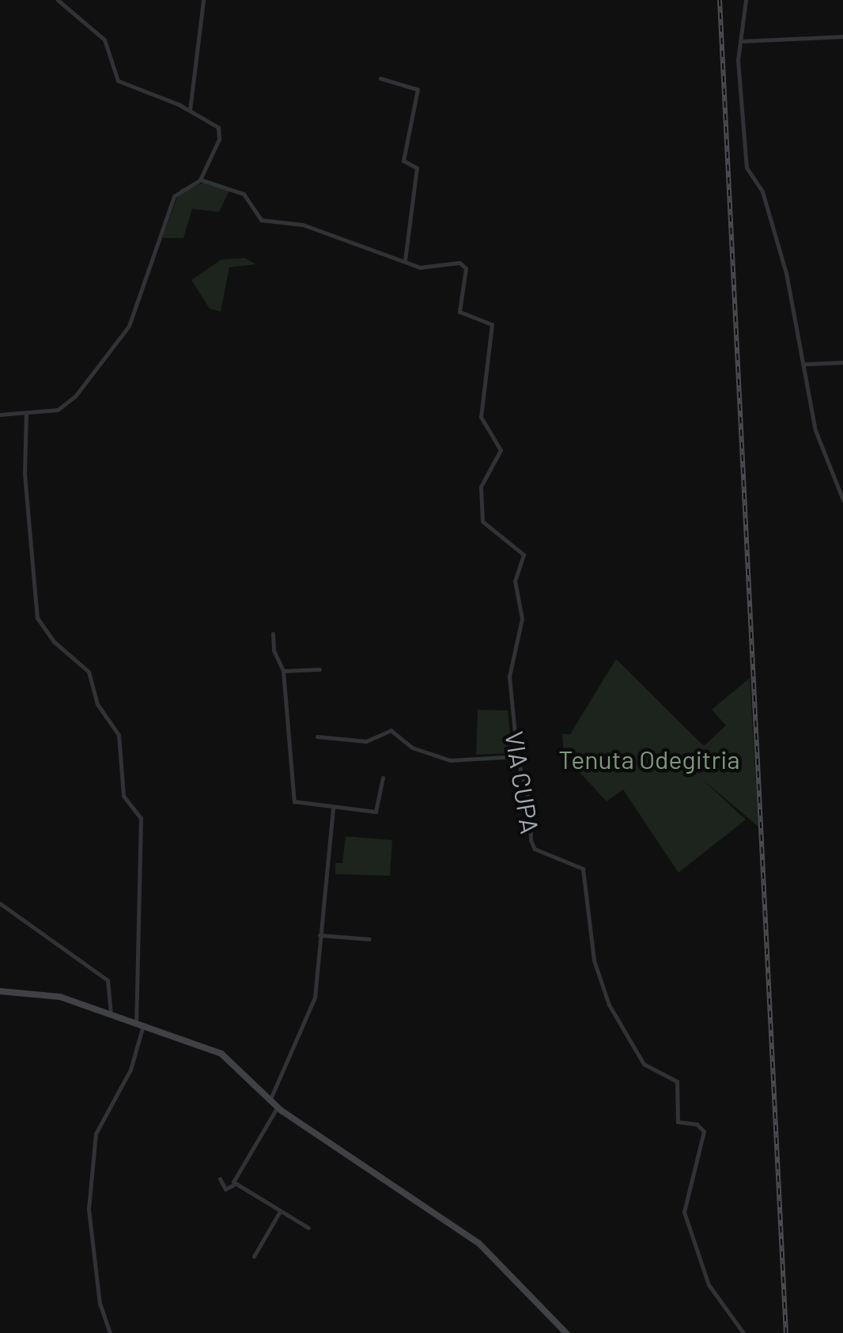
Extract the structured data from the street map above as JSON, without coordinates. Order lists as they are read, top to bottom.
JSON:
{
  "streets": {
    "street": ["VIA CUPA"]
  },
  "parks": ["Tenuta Odegitria"]
}
